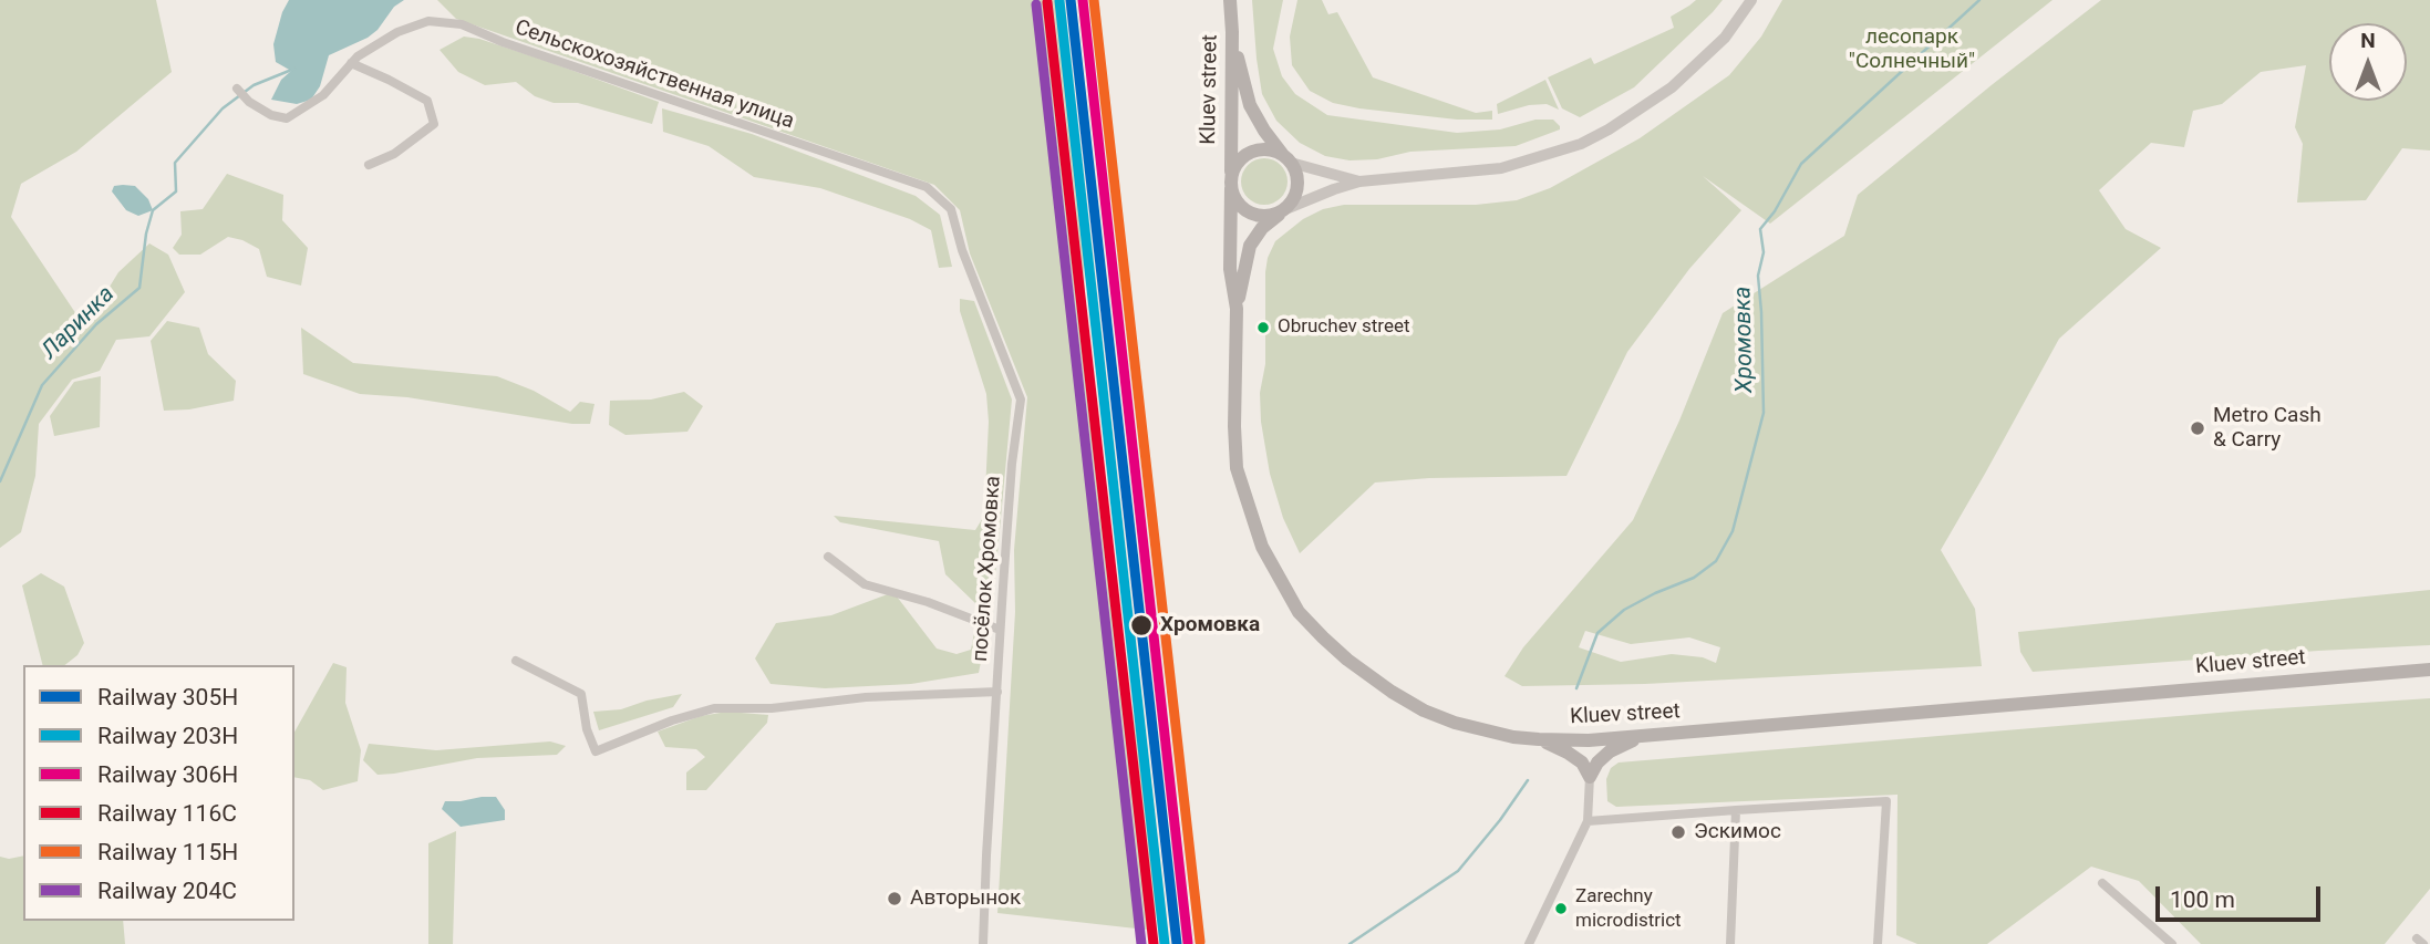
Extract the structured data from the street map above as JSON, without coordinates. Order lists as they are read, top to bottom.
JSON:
{
  "streets": {
    "main road": ["Kluev street"],
    "street": ["Сельскохозяйственная улица", "посёлок Хромовка"]
  },
  "crossings": [
    ["Сельскохозяйственная улица", "посёлок Хромовка"]
  ],
  "water": ["Ларинка", "Хромовка"],
  "parks": ["лесопарк \"Солнечный\""],
  "places": [
    "Obruchev street",
    "Metro Cash & Carry",
    "Хромовка",
    "Эскимос",
    "Авторынок",
    "Zarechny microdistrict"
  ],
  "lines": [
    "rail line 305Н",
    "rail line 306Н",
    "rail line 115Н",
    "rail line 203Н",
    "rail line 116С",
    "rail line 204С"
  ],
  "legend": [
    "Railway 305Н",
    "Railway 203Н",
    "Railway 306Н",
    "Railway 116С",
    "Railway 115Н",
    "Railway 204С"
  ],
  "scale_bar": "100 m",
  "north": "top"
}
